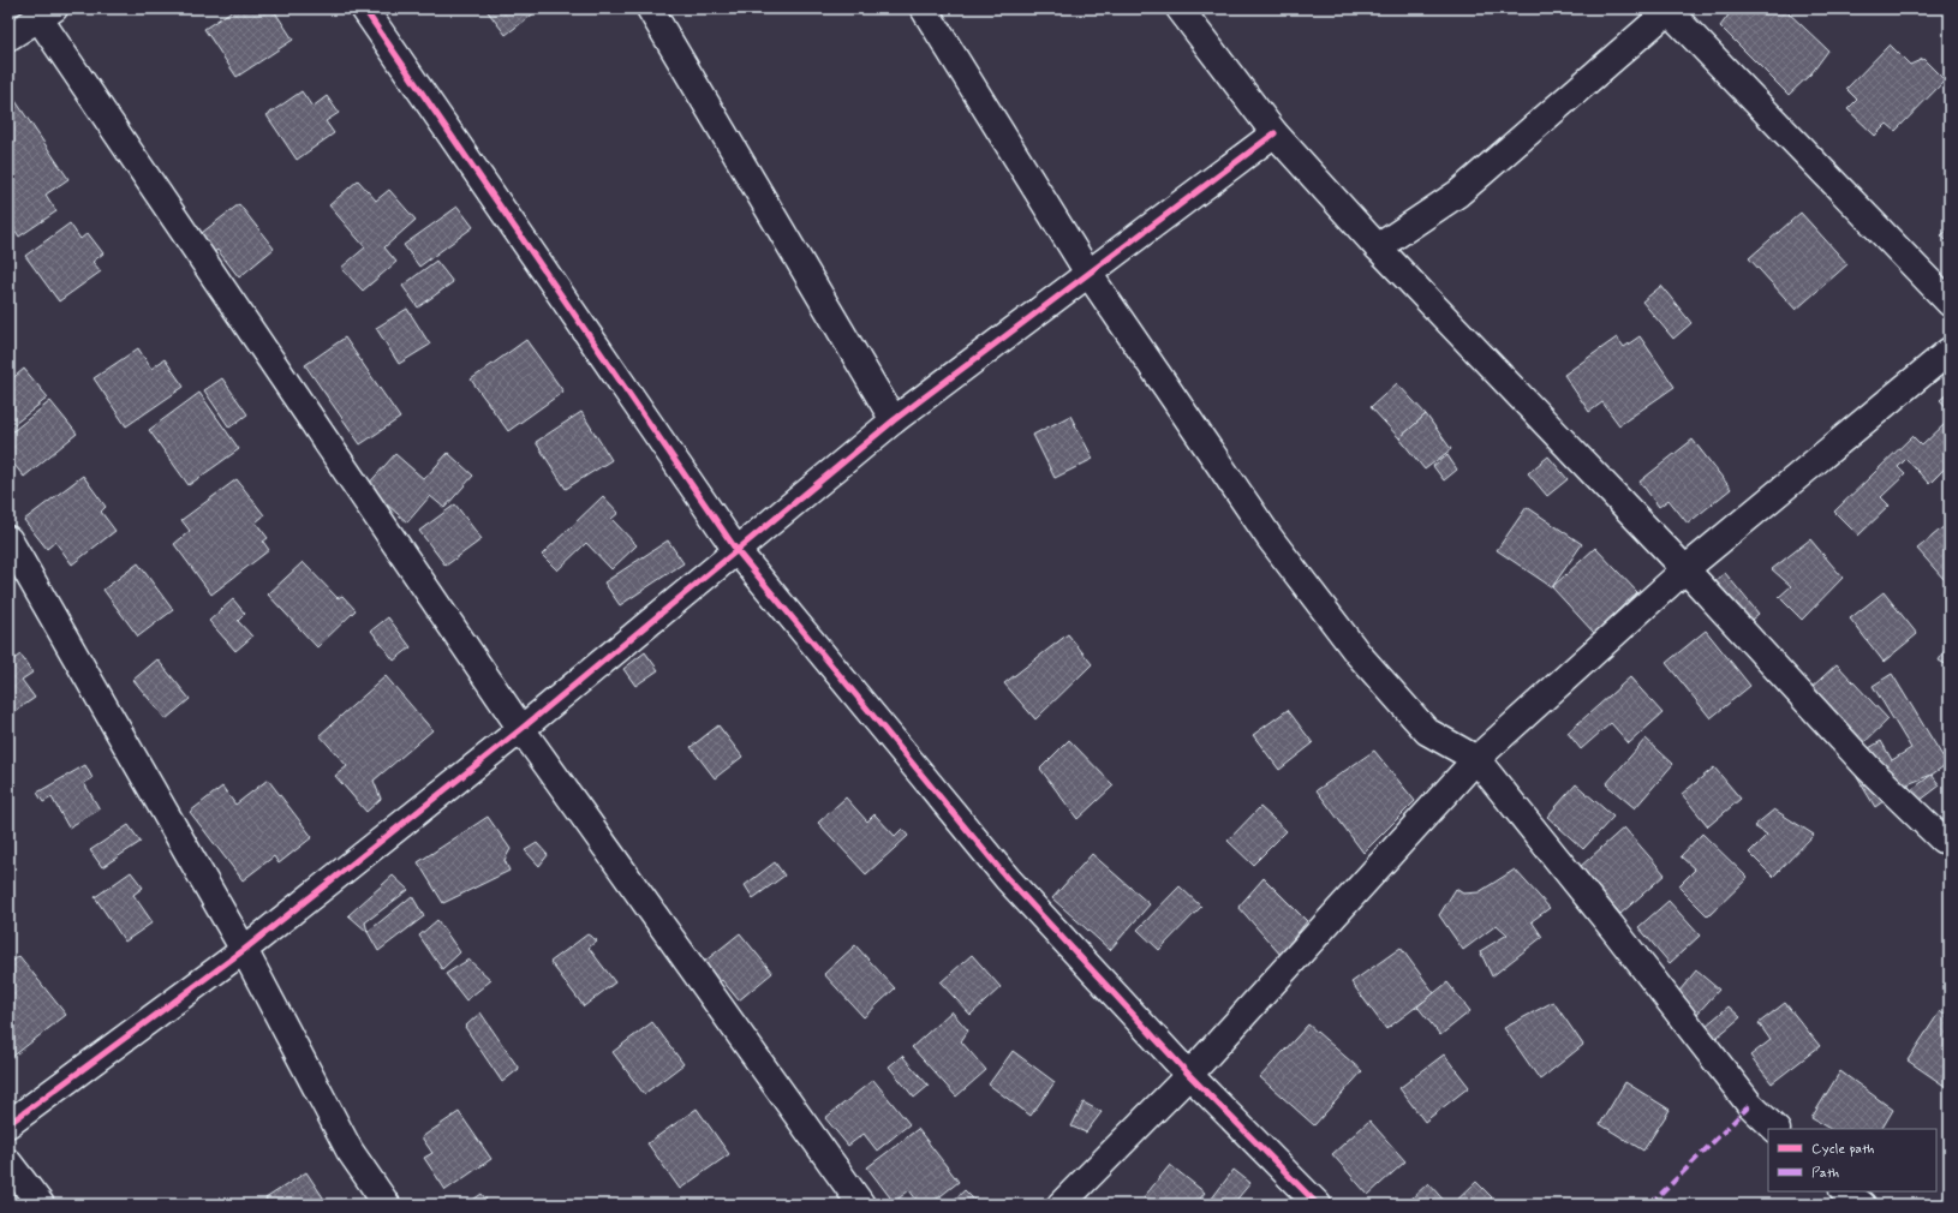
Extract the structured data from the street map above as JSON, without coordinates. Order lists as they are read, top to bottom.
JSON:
{
  "legend": ["Cycle path", "Path"]
}
